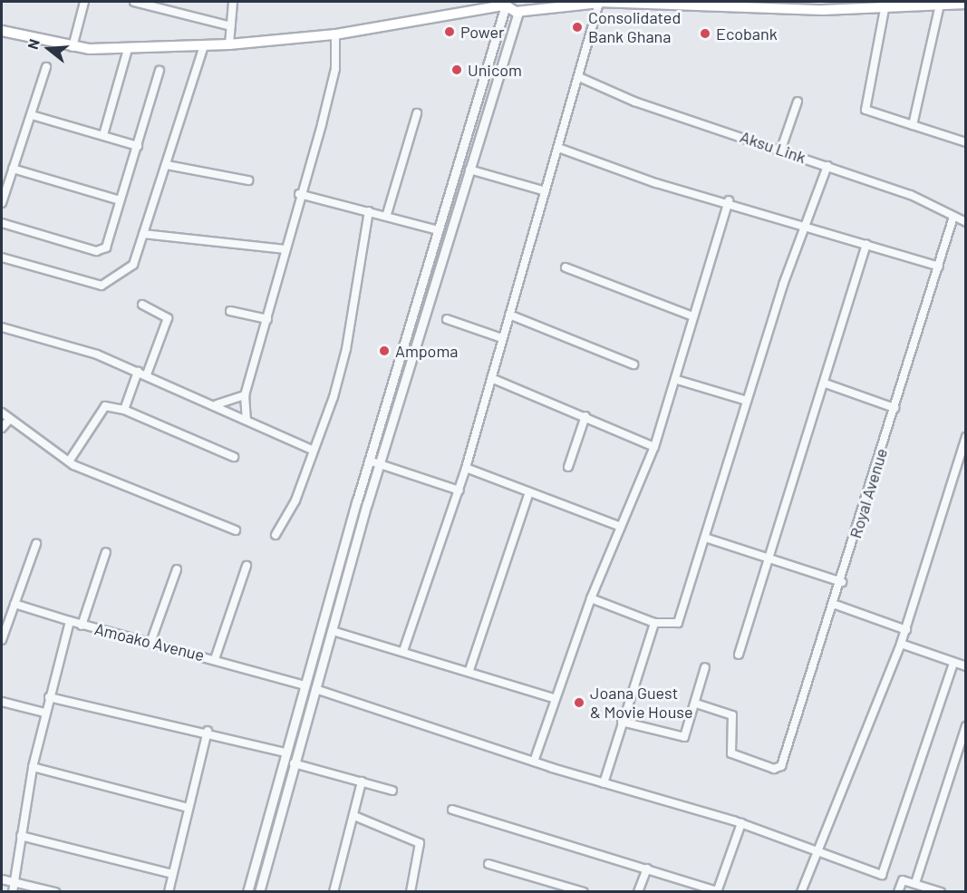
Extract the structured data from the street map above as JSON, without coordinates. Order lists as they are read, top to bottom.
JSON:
{
  "streets": {
    "street": ["Aksu Link", "Royal Avenue", "Amoako Avenue"]
  },
  "crossings": [
    ["Aksu Link", "Royal Avenue"]
  ],
  "places": [
    "Consolidated Bank Ghana",
    "Power",
    "Ecobank",
    "Unicom",
    "Ampoma",
    "Joana Guest & Movie House"
  ],
  "north": "left"
}
